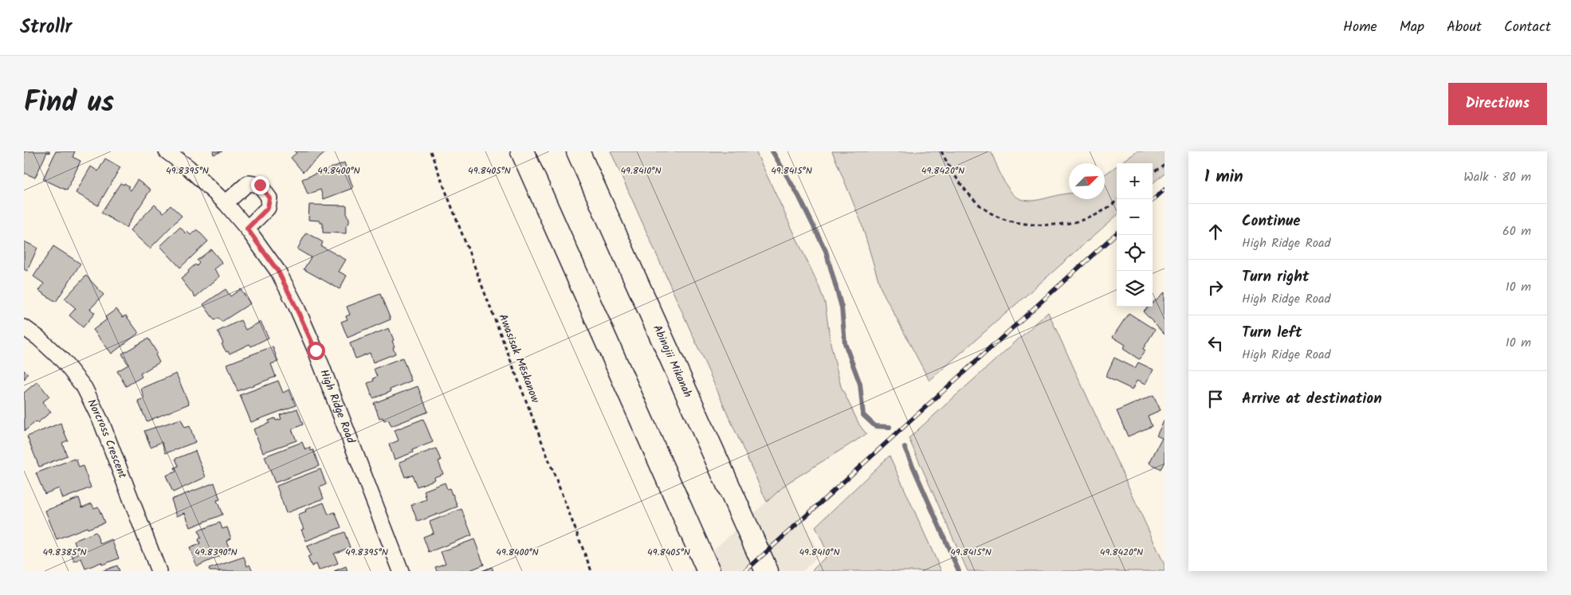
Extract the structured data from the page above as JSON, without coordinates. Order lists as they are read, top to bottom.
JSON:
{
  "streets": {
    "main road": ["Abinojii Mikanah"],
    "street": ["High Ridge Road", "Norcross Crescent"],
    "path": ["Awasisak Mēskanow"]
  },
  "north": "top right",
  "page": {
    "header": "Strollr",
    "nav": [
      "Home",
      "Map",
      "About",
      "Contact"
    ],
    "title": "Find us",
    "buttons": "Directions",
    "heading": ["1 min", "Walk · 80 m"],
    "map_buttons": ["+", "−"],
    "list": [
      ["Continue", "High Ridge Road", "60 m"],
      ["Turn right", "High Ridge Road", "10 m"],
      ["Turn left", "High Ridge Road", "10 m"],
      "Arrive at destination"
    ]
  },
  "coordinates": [
    "49.8395°N",
    "49.8400°N",
    "49.8405°N",
    "49.8410°N",
    "49.8415°N",
    "49.8420°N",
    "49.8385°N",
    "49.8390°N"
  ]
}
